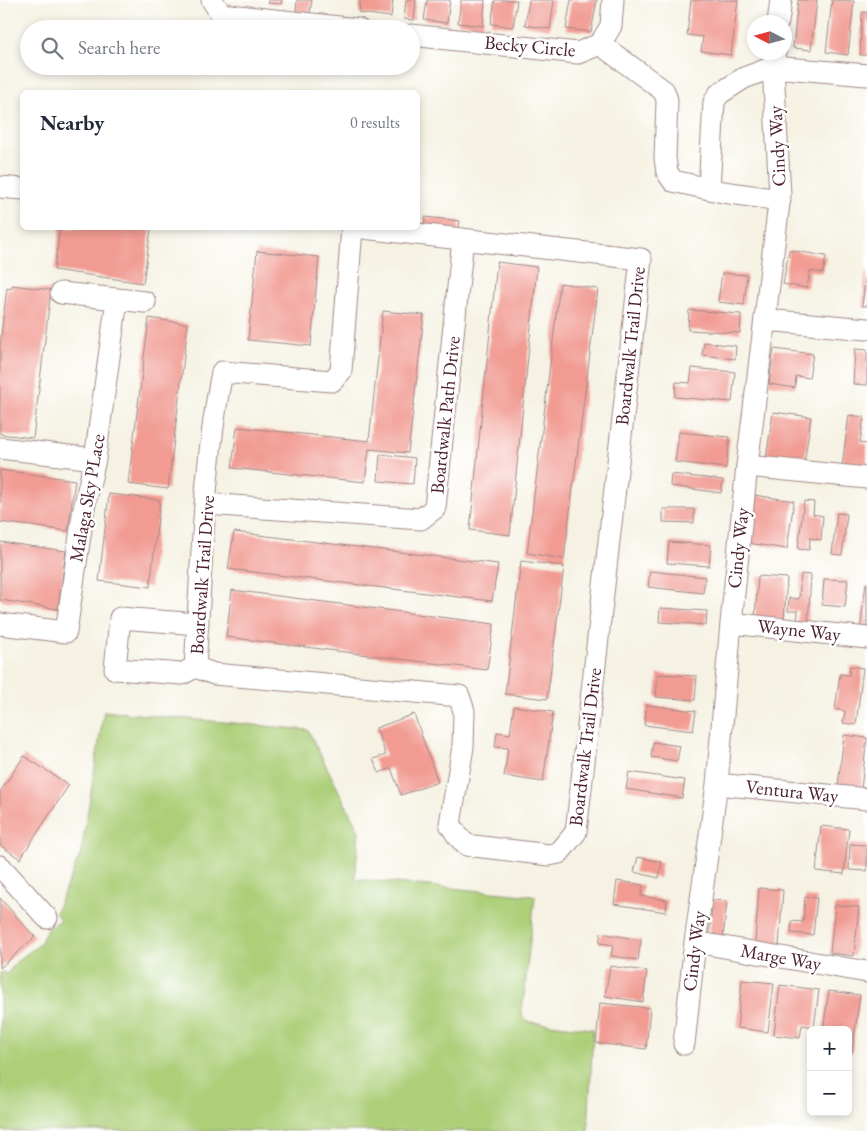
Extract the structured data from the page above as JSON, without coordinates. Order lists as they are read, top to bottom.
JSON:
{
  "streets": {
    "street": [
      "Becky Circle",
      "Cindy Way",
      "Boardwalk Trail Drive",
      "Boardwalk Path Drive",
      "Malaga Sky PLace",
      "Wayne Way",
      "Ventura Way",
      "Marge Way"
    ]
  },
  "crossings": [
    ["Cindy Way", "Wayne Way"],
    ["Cindy Way", "Ventura Way"],
    ["Cindy Way", "Marge Way"],
    ["Boardwalk Trail Drive", "Boardwalk Path Drive"]
  ],
  "north": "left",
  "page": {
    "search": "Search here",
    "heading": ["Nearby", "0 results"],
    "map_buttons": ["+", "−"]
  }
}
